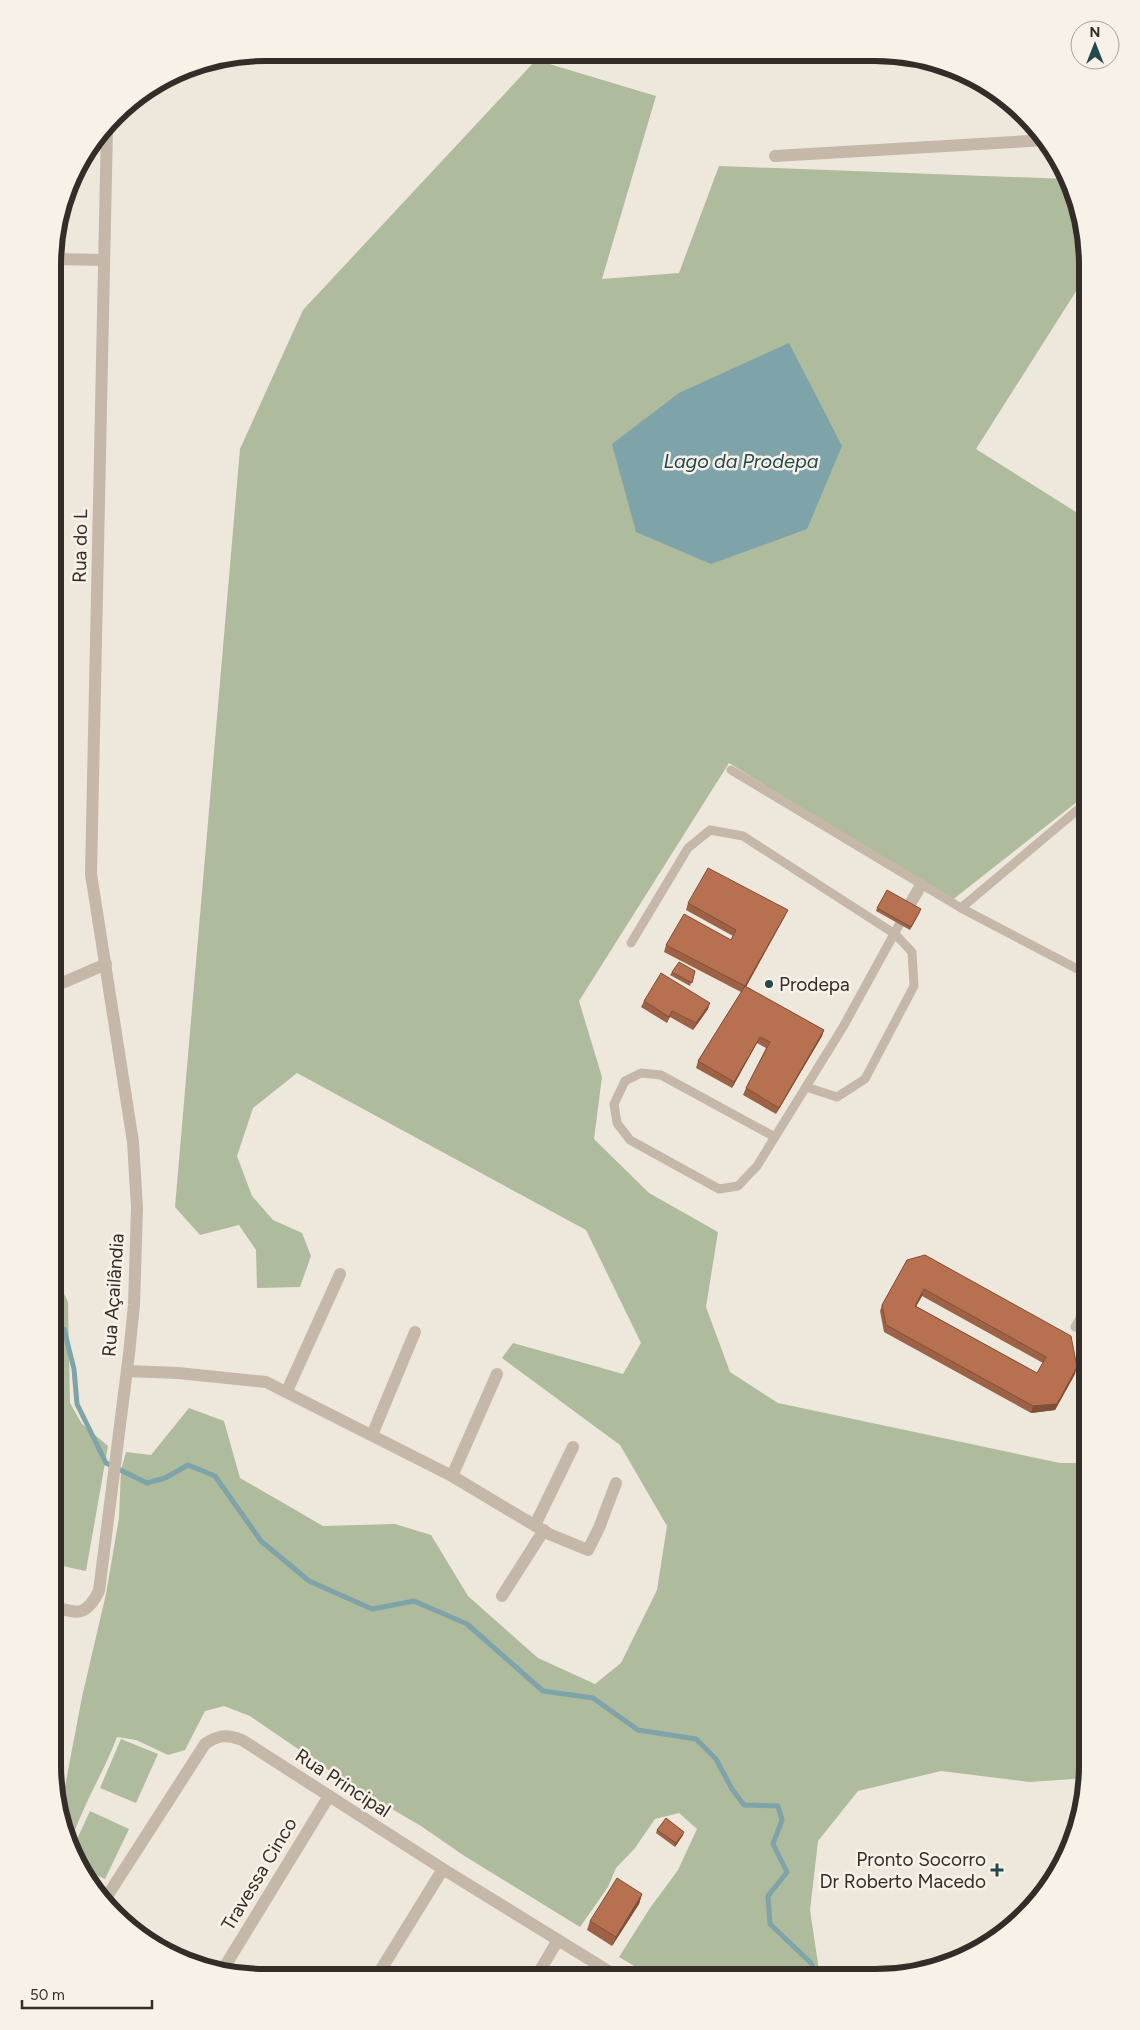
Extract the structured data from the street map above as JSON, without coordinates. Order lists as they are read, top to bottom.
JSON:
{
  "streets": {
    "street": [
      "Rua do L",
      "Rua Açailândia",
      "Rua Principal",
      "Travessa Cinco"
    ]
  },
  "crossings": [
    ["Rua do L", "Rua Açailândia"],
    ["Rua Principal", "Travessa Cinco"]
  ],
  "water": ["Lago da Prodepa"],
  "places": {
    "other": ["Prodepa"],
    "health": ["Pronto Socorro Dr Roberto Macedo"]
  },
  "scale_bar": "50 m",
  "north": "top"
}
